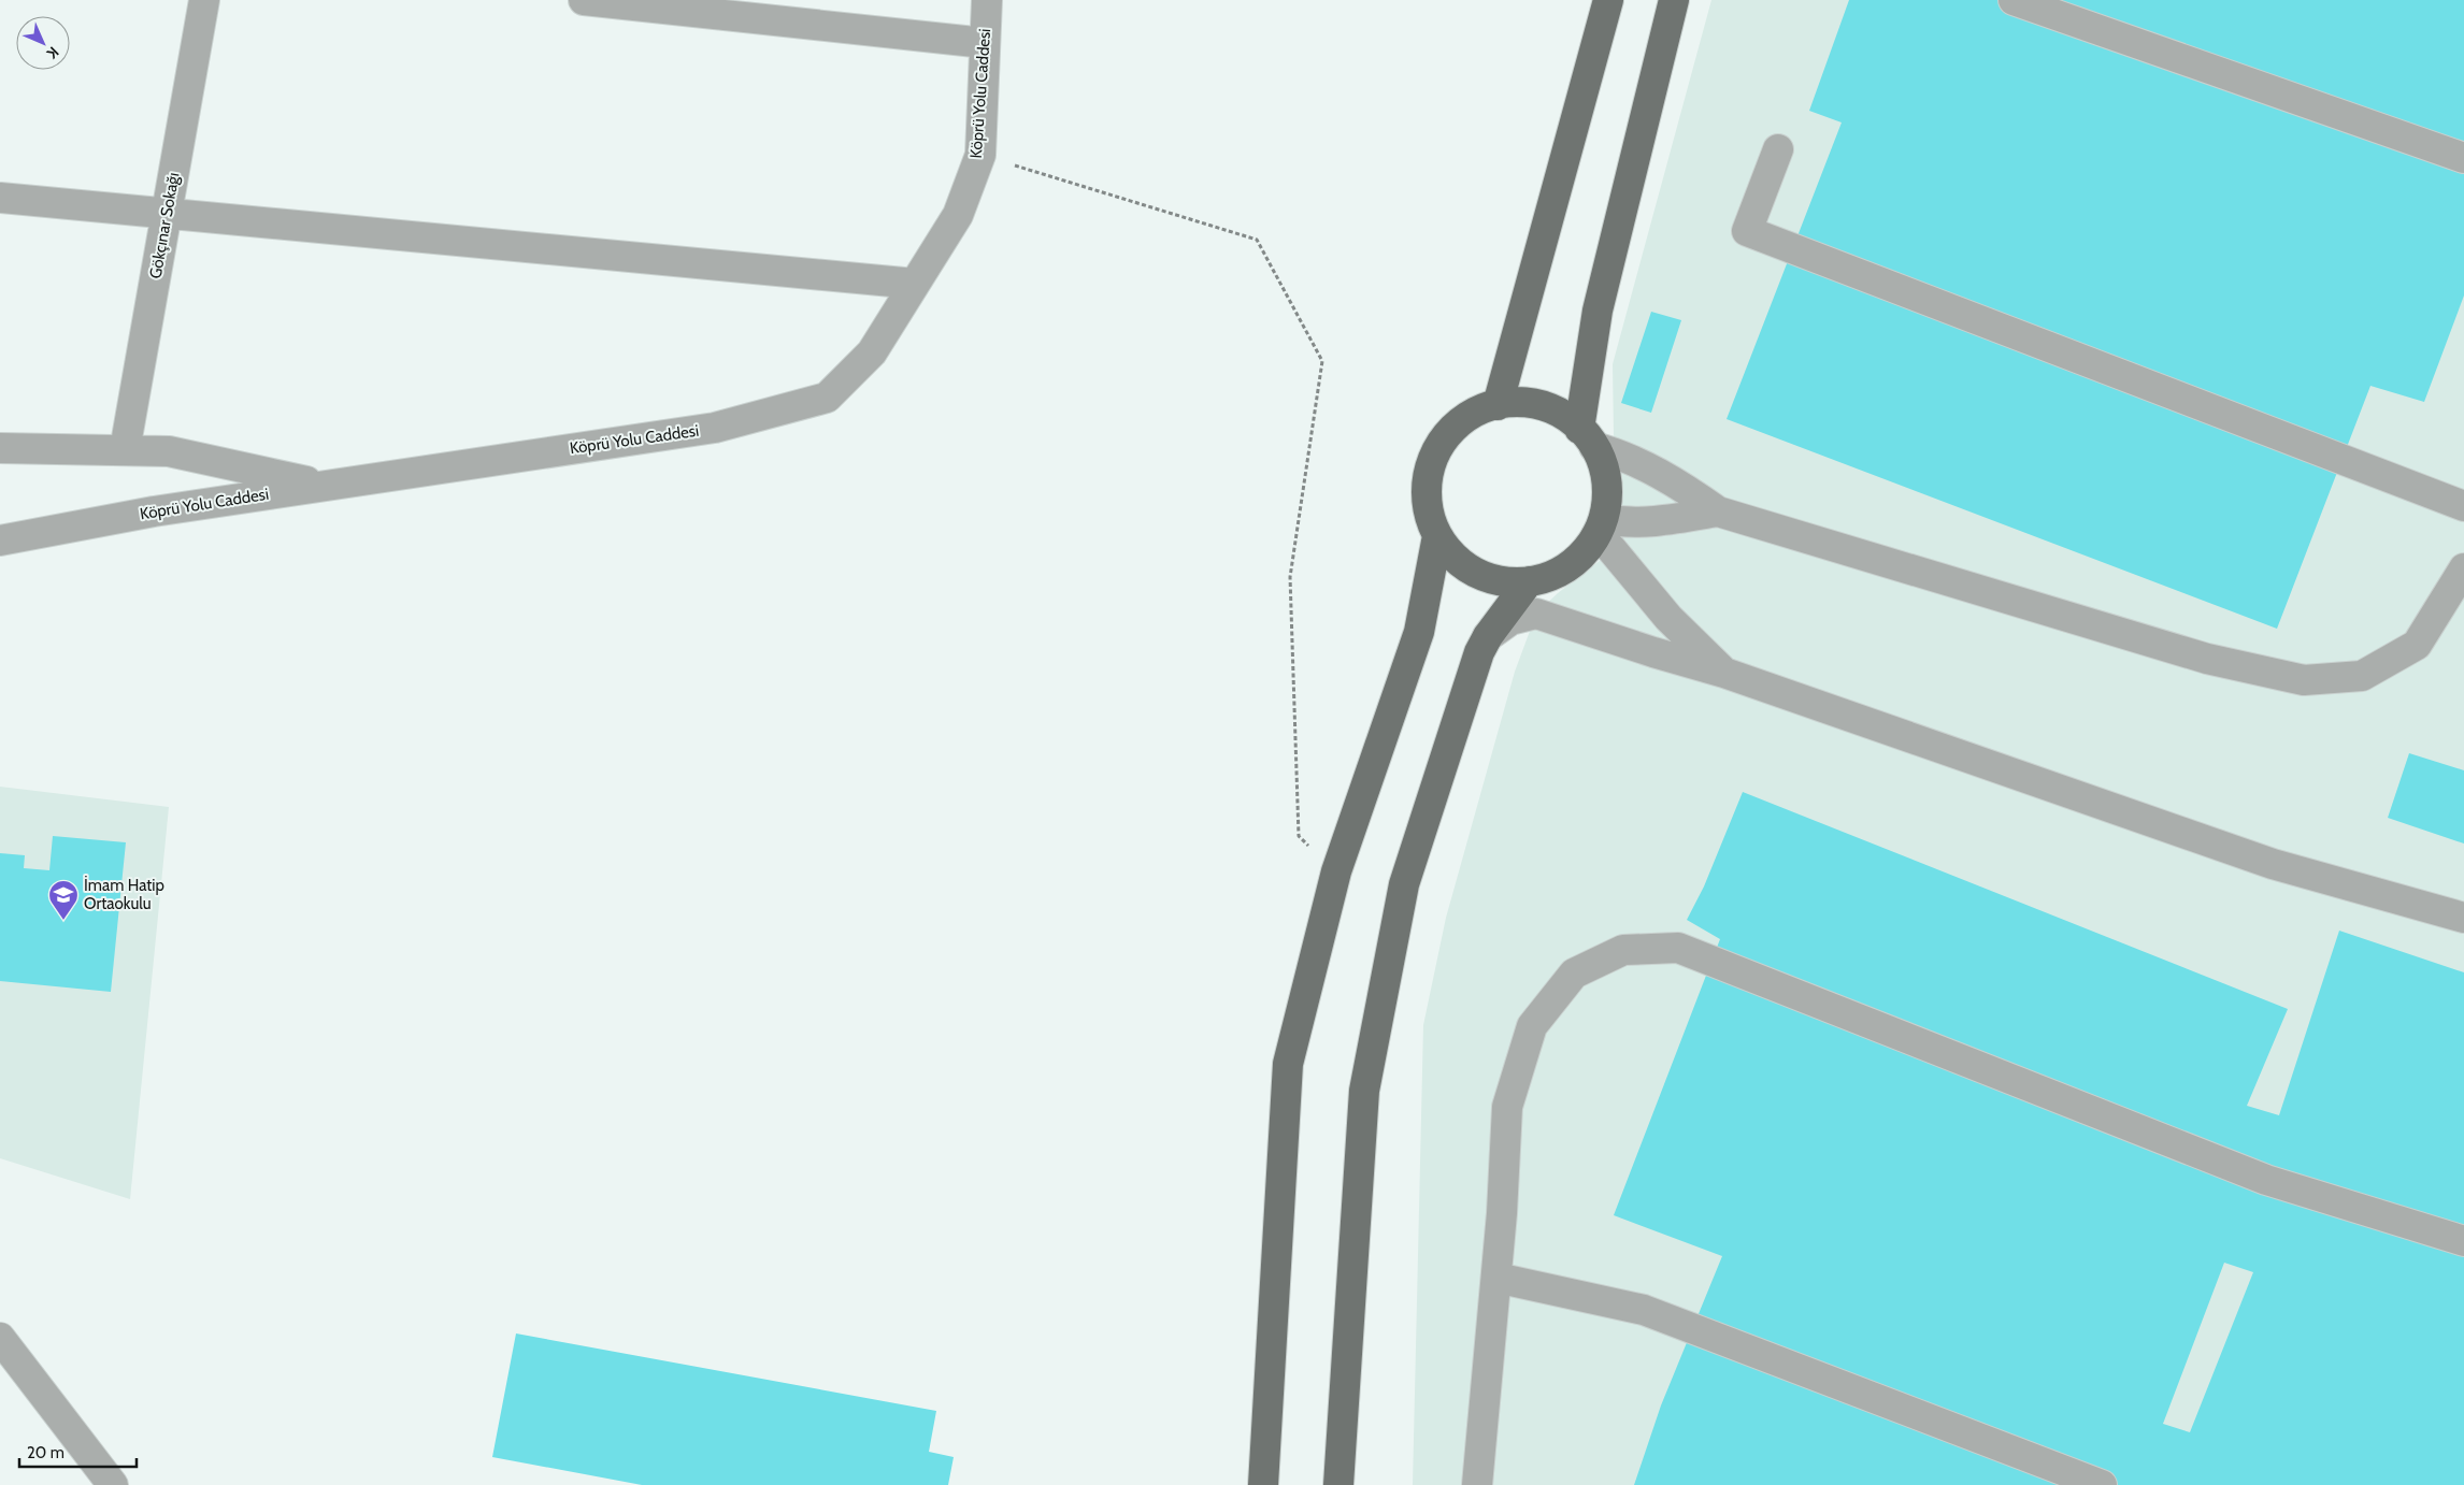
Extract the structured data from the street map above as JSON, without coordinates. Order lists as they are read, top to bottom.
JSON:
{
  "streets": {
    "street": ["Köprü Yolu Caddesi", "Gökçınar Sokağı"]
  },
  "places": {
    "school or university": ["İmam Hatip Ortaokulu"]
  },
  "scale_bar": "20 m",
  "north": "bottom right"
}
